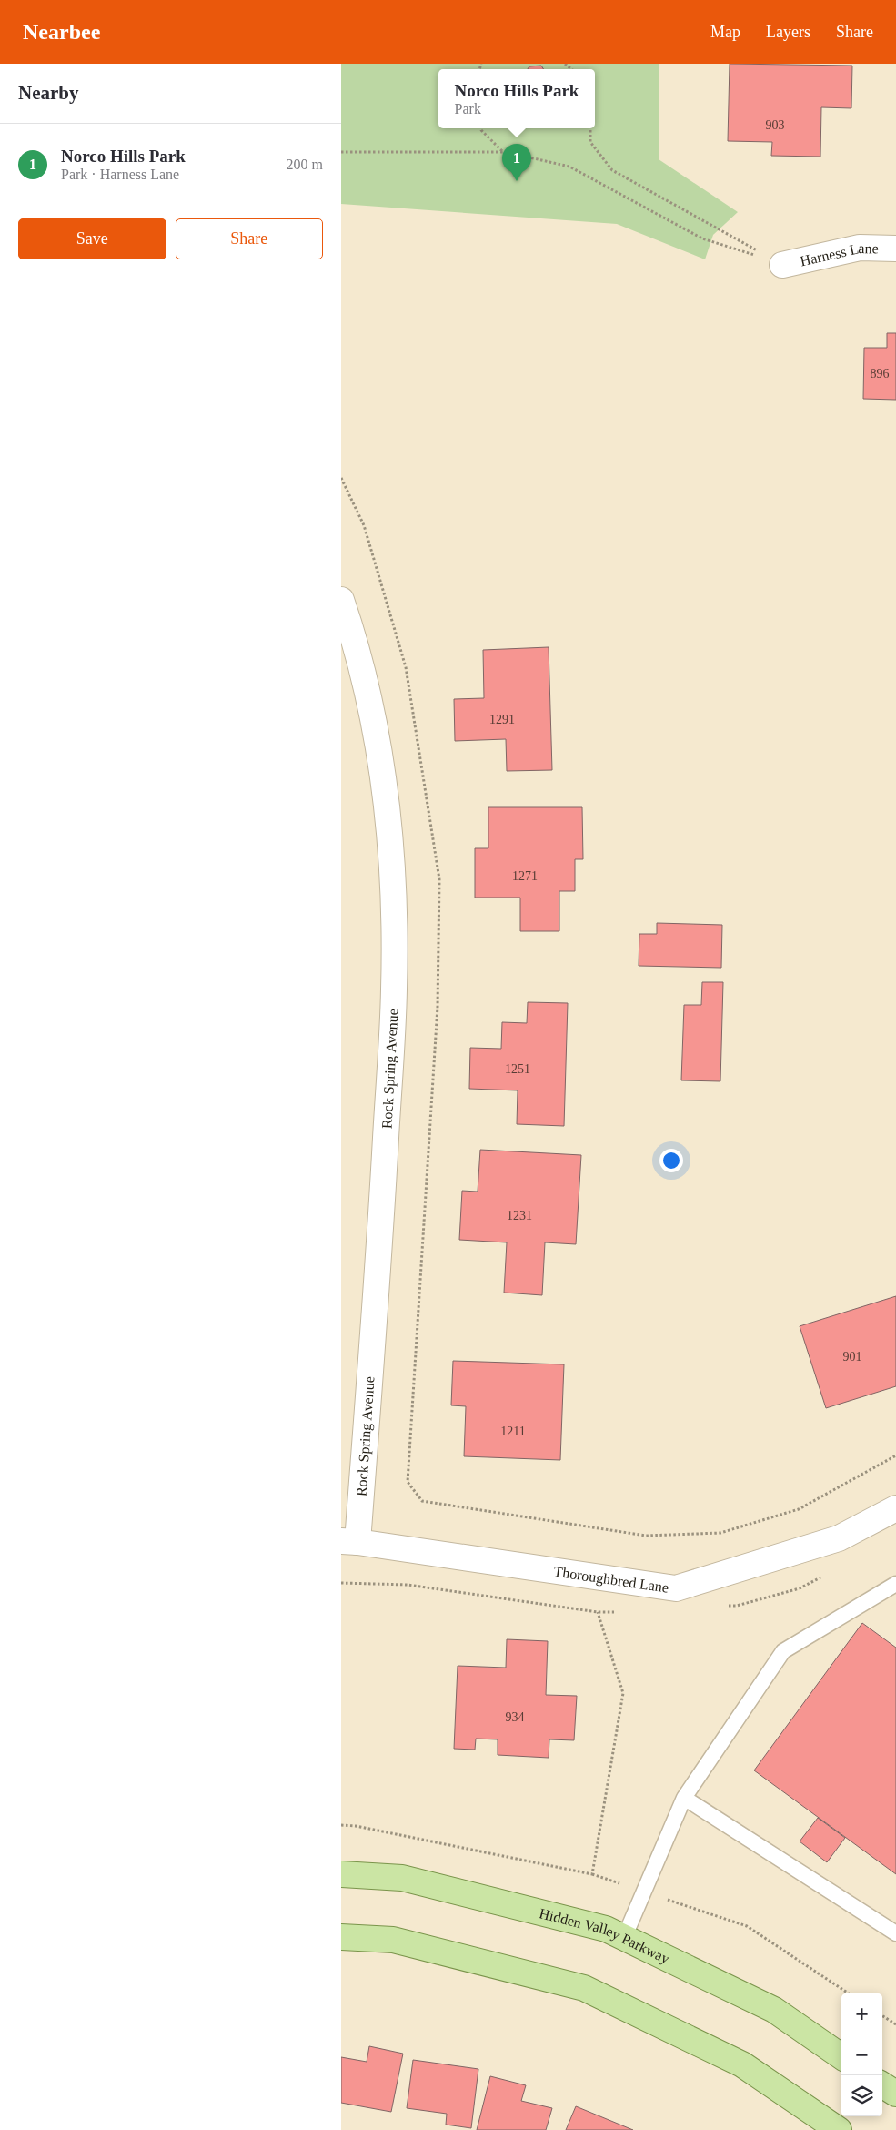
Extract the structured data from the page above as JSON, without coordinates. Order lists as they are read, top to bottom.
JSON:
{
  "streets": {
    "main road": ["Hidden Valley Parkway"],
    "street": ["Harness Lane", "Rock Spring Avenue", "Thoroughbred Lane"]
  },
  "crossings": [
    ["Rock Spring Avenue", "Thoroughbred Lane"]
  ],
  "house_numbers": [
    "903",
    "896",
    "1291",
    "1271",
    "1251",
    "1231",
    "901",
    "1211",
    "934"
  ],
  "page": {
    "header": "Nearbee",
    "nav": ["Map", "Layers", "Share"],
    "heading": "Nearby",
    "popup": ["Norco Hills Park", "Park"],
    "list": [
      {
        "mark": "1",
        "name": "Norco Hills Park",
        "note": "Park · Harness Lane",
        "value": "200 m"
      }
    ],
    "pins": "1",
    "buttons": ["Save", "Share"],
    "map_buttons": ["+", "−"]
  }
}
